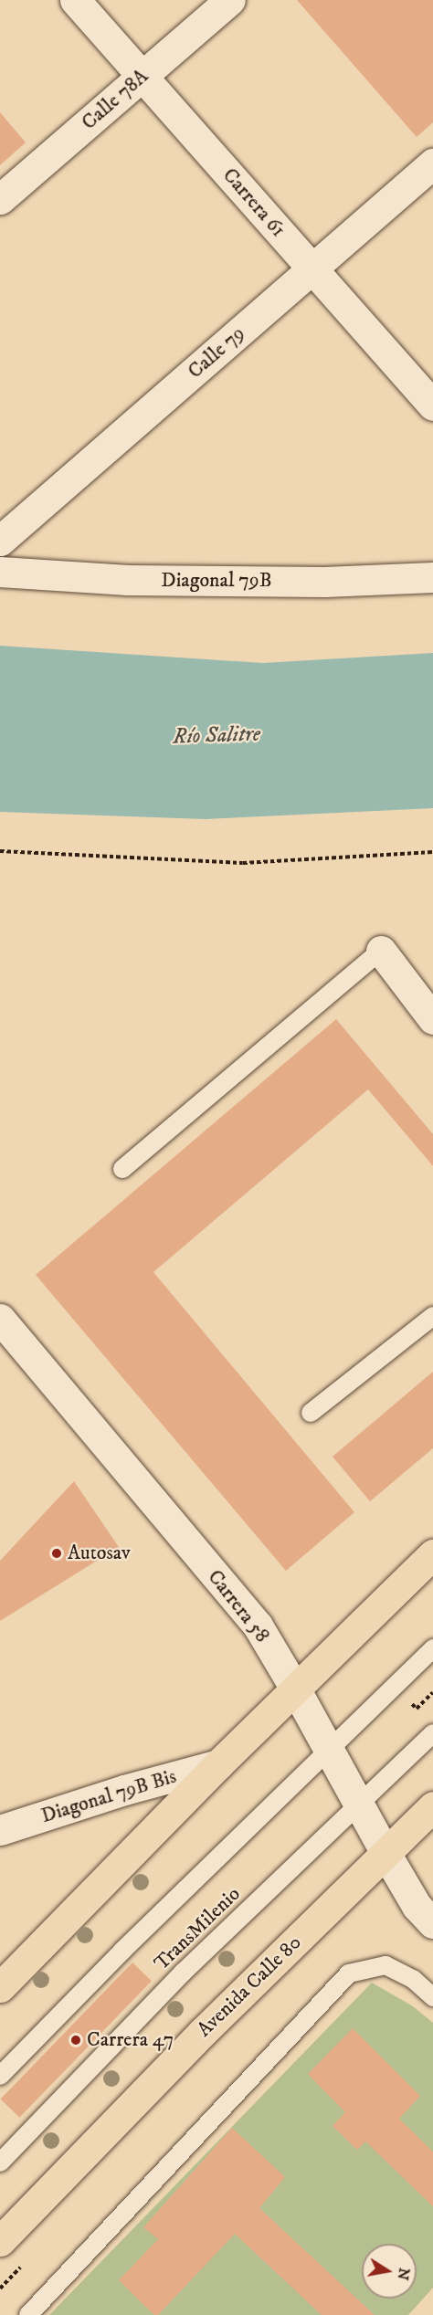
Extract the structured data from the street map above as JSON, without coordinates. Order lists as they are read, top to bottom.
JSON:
{
  "streets": {
    "highway": ["Avenida Calle 80"],
    "street": [
      "Calle 78A",
      "Carrera 61",
      "Calle 79",
      "Diagonal 79B",
      "Carrera 58",
      "Diagonal 79B Bis"
    ],
    "lane": ["TransMilenio"]
  },
  "crossings": [
    ["Calle 78A", "Carrera 61"],
    ["Carrera 61", "Calle 79"],
    ["Carrera 58", "TransMilenio"],
    ["Carrera 58", "Avenida Calle 80"]
  ],
  "water": ["Río Salitre"],
  "places": ["Autosav", "Carrera 47"],
  "north": "right"
}
